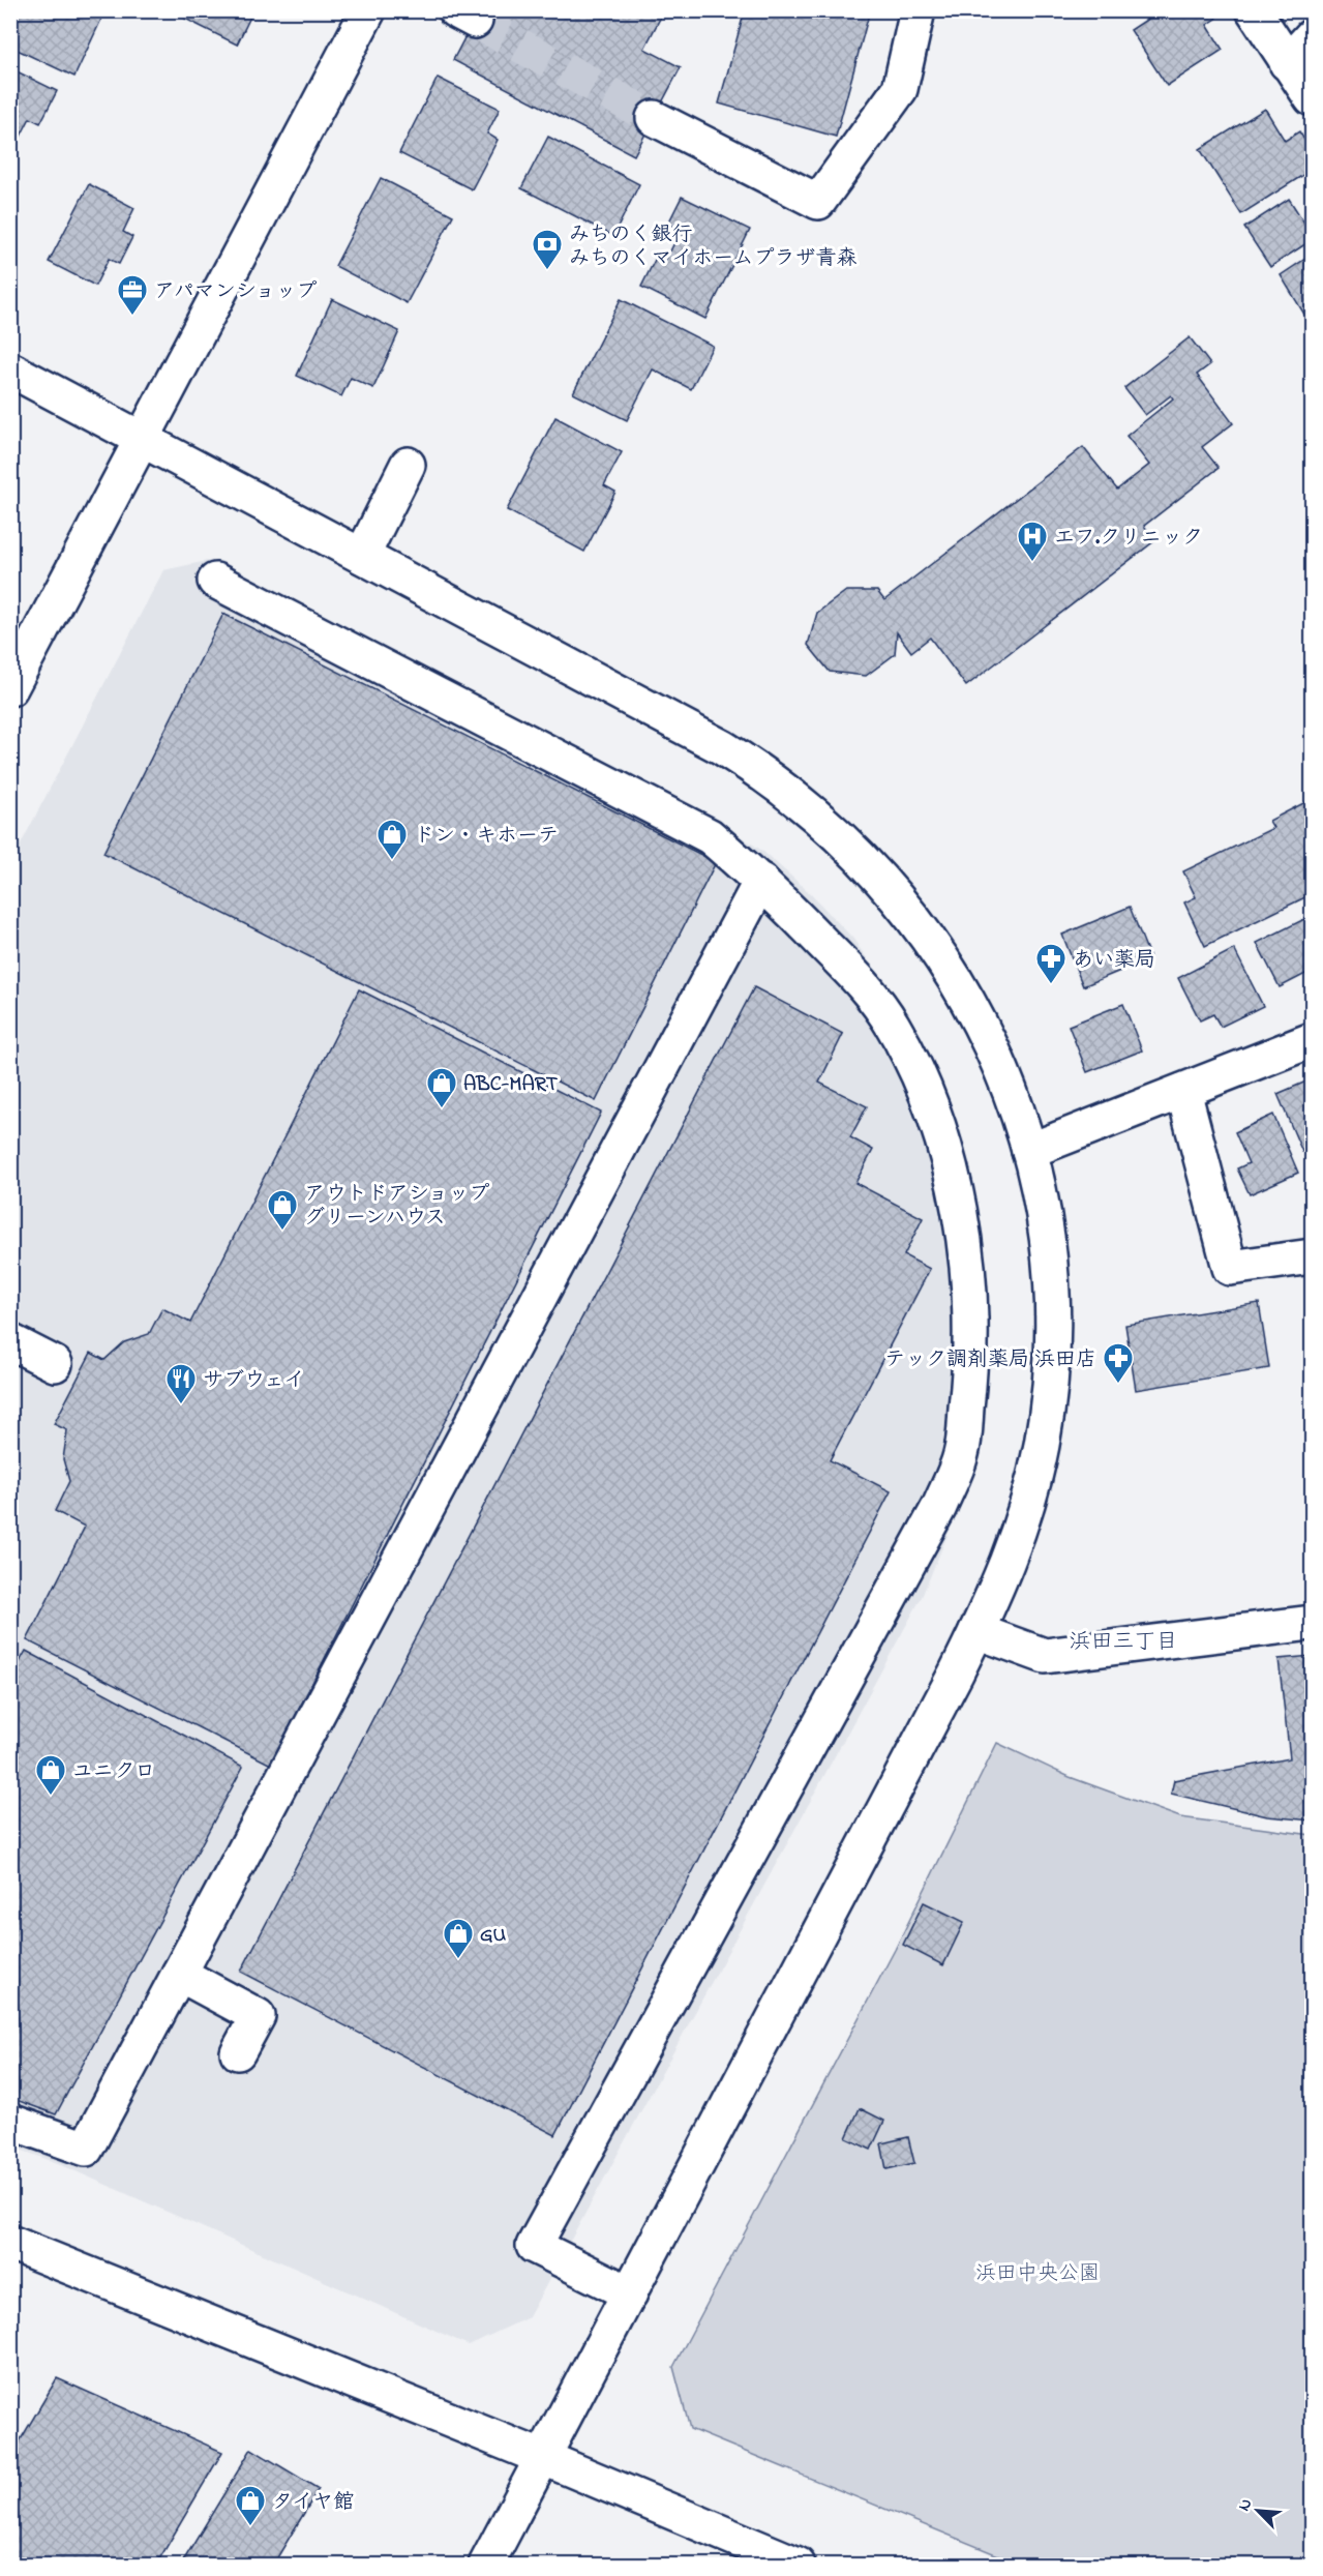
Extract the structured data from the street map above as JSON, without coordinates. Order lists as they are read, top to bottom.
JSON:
{
  "districts": ["浜田三丁目"],
  "parks": ["浜田中央公園"],
  "places": {
    "bank": ["みちのく銀行 みちのくマイホームプラザ青森"],
    "office": ["アパマンショップ"],
    "hospital": ["エフ.クリニック"],
    "shop": [
      "ドン・キホーテ",
      "ABC-MART",
      "アウトドアショップ グリーンハウス",
      "ユニクロ",
      "GU",
      "タイヤ館"
    ],
    "pharmacy": ["あい薬局", "テック調剤薬局 浜田店"],
    "restaurant": ["サブウェイ"]
  },
  "north": "top left"
}
